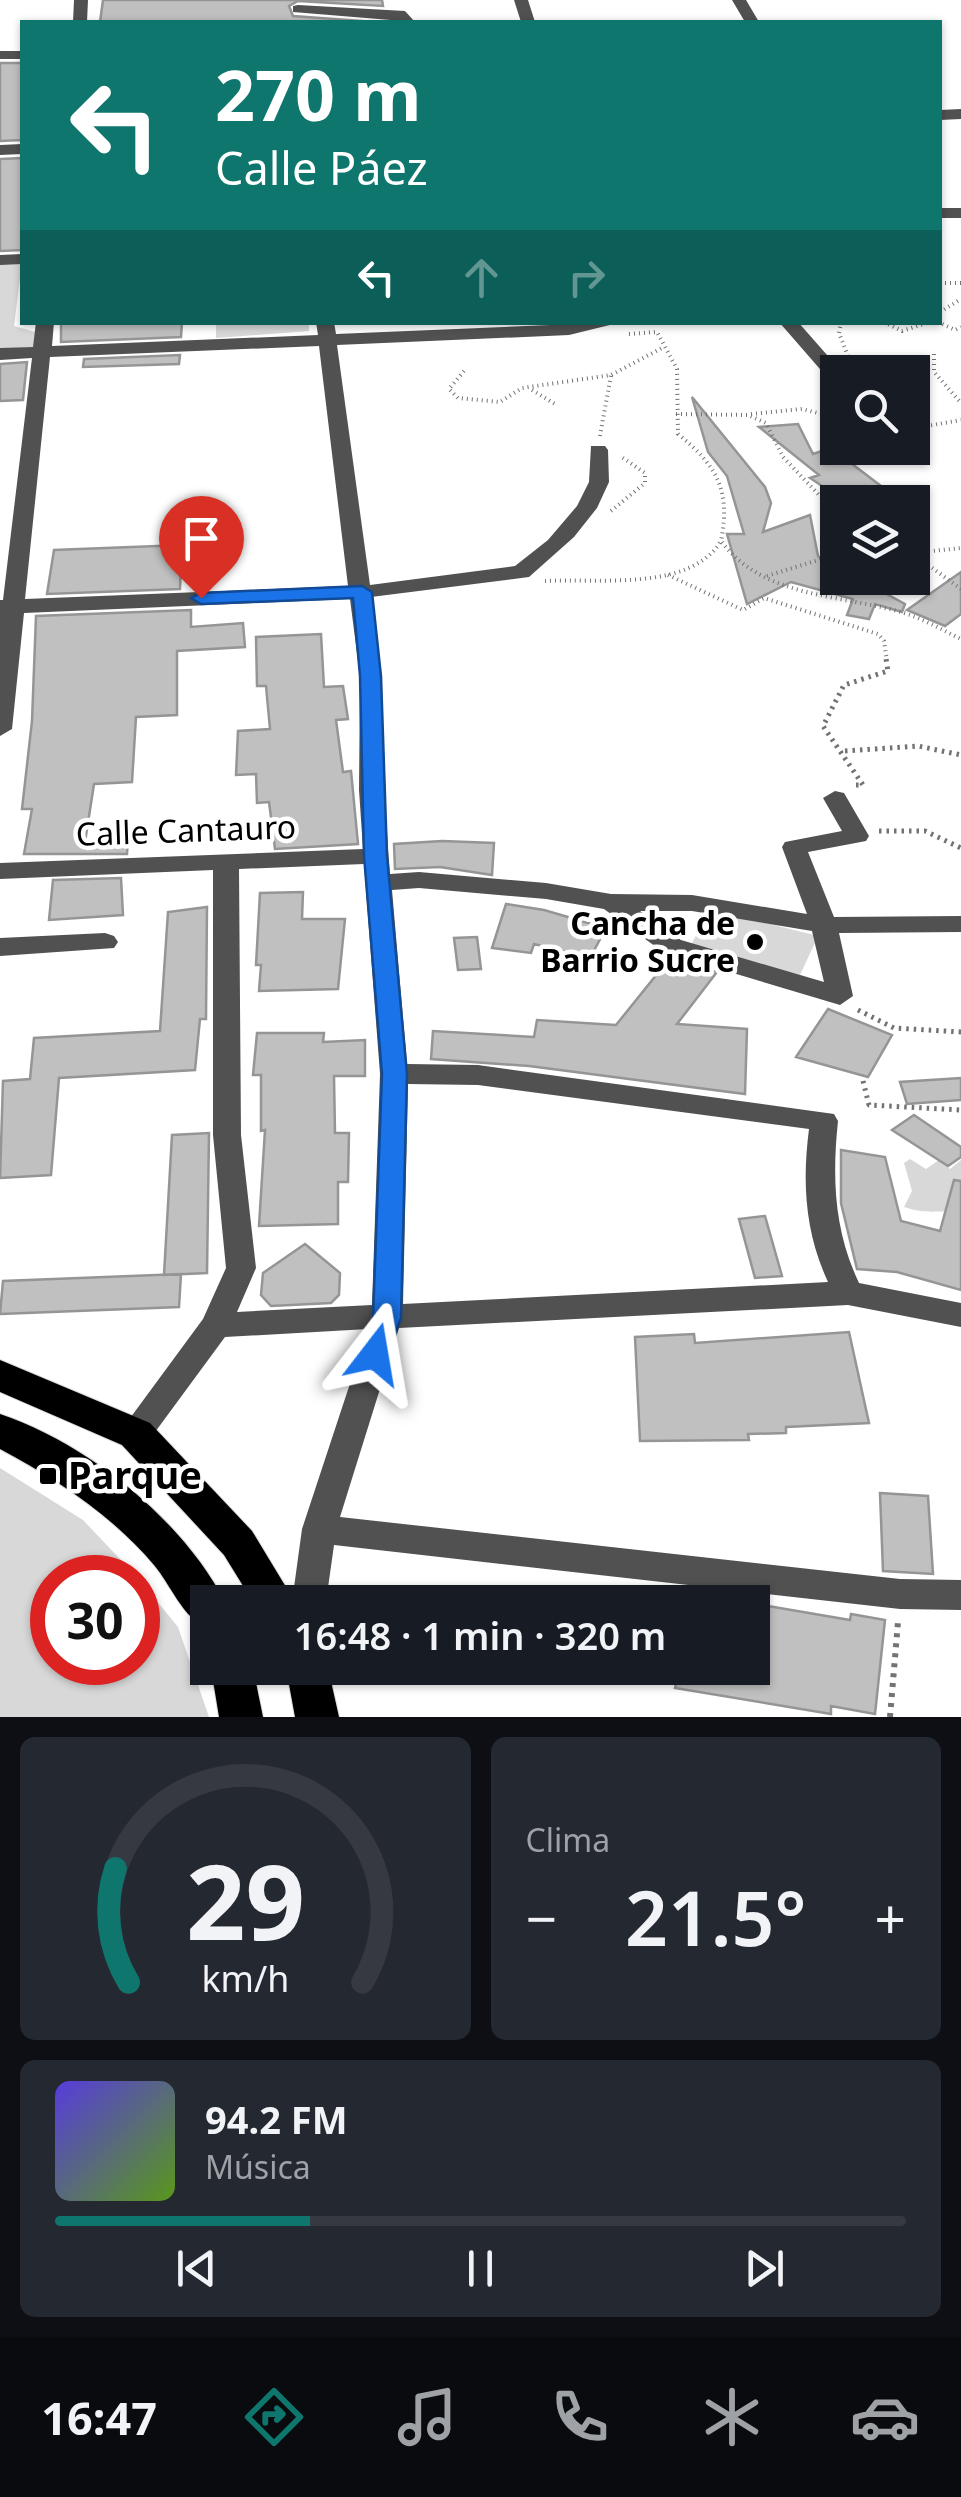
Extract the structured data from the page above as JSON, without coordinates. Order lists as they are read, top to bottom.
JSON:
{
  "streets": {
    "street": ["Calle Cantauro"]
  },
  "places": {
    "other": ["Cancha de Barrio Sucre"],
    "transit": ["Parque"]
  },
  "page": {
    "turn": ["270 m", "Calle Páez"],
    "limit": "30",
    "trip": "16:48 · 1 min · 320 m",
    "tile": "Clima",
    "heat": ["−", "21.5°", "+"],
    "song": ["94.2 FM", "Música"],
    "tabs": "16:47",
    "gauge": ["29", "km/h"]
  }
}
